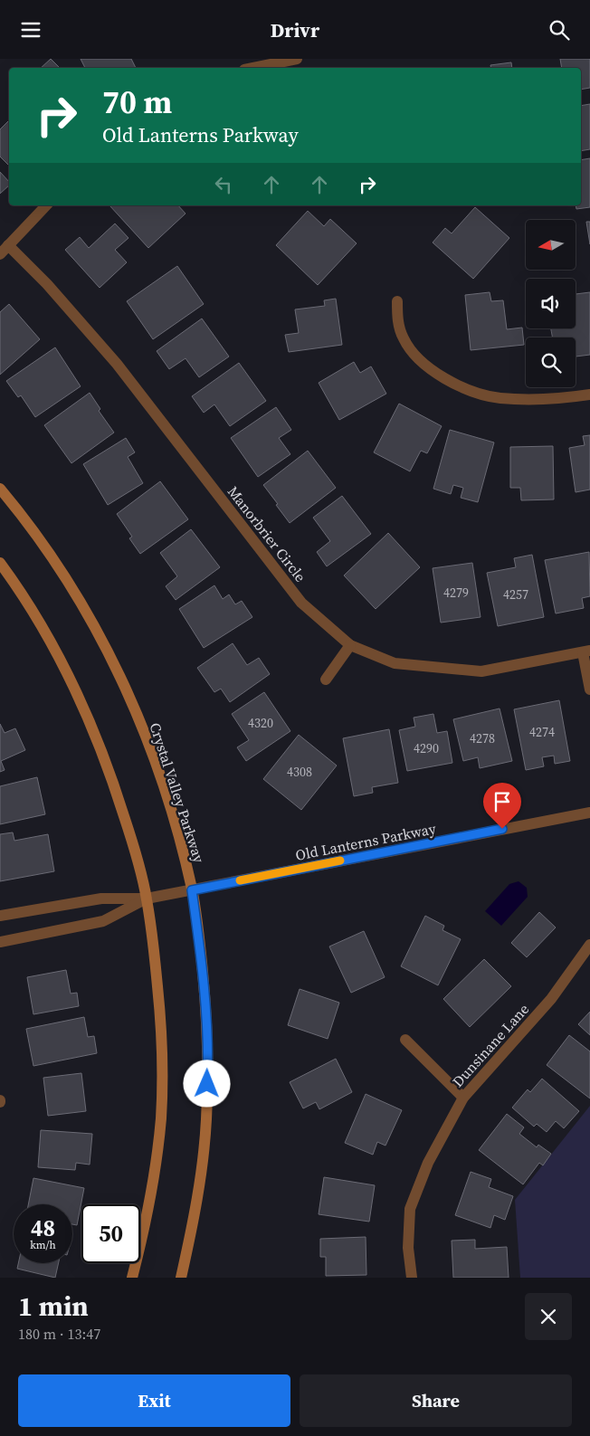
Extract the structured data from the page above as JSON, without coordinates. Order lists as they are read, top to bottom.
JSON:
{
  "streets": {
    "main road": ["Crystal Valley Parkway"],
    "street": ["Manorbrier Circle", "Old Lanterns Parkway", "Dunsinane Lane"]
  },
  "crossings": [
    ["Crystal Valley Parkway", "Old Lanterns Parkway"]
  ],
  "house_numbers": [
    "4279",
    "4257",
    "4320",
    "4274",
    "4278",
    "4290",
    "4308"
  ],
  "north": "left",
  "page": {
    "header": "Drivr",
    "turn": ["70 m", "Old Lanterns Parkway"],
    "speed": "48 km/h",
    "limit": "50",
    "heading": ["1 min", "180 m · 13:47"],
    "buttons": ["Exit", "Share"]
  }
}
